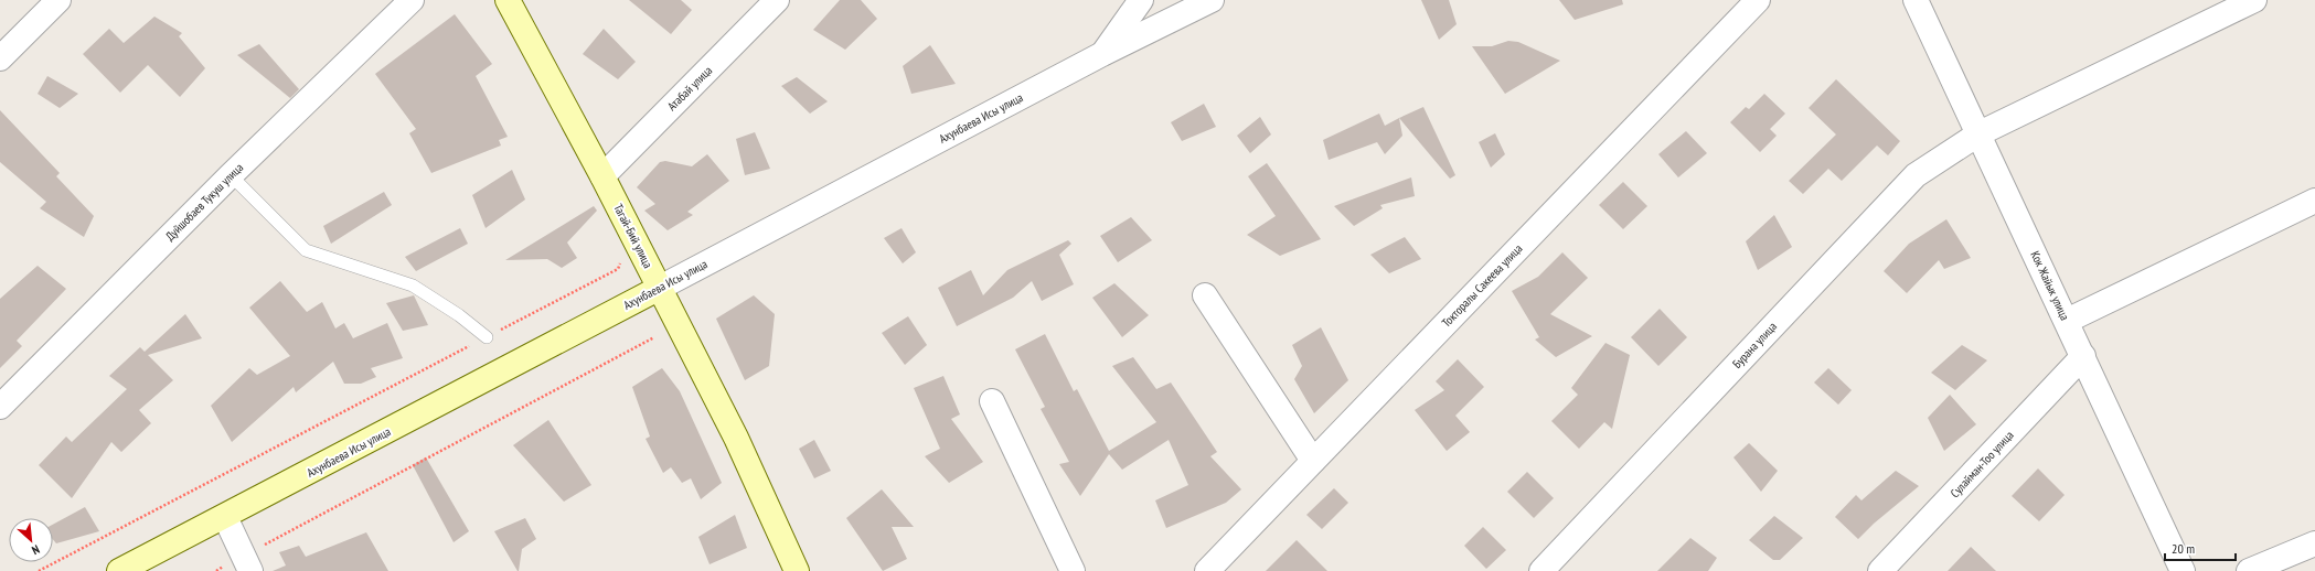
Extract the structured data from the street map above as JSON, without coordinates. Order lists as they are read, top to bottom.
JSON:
{
  "streets": {
    "street": [
      "Атабай улица",
      "Ахунбаева Исы улица",
      "Дуйшобаев Тукуш улица",
      "Тагай-Бий улица",
      "Токторалы Сакеева улица",
      "Кок Жайык улица",
      "Бурана улица",
      "Сулайман-Тоо улица"
    ]
  },
  "crossings": [
    ["Атабай улица", "Тагай-Бий улица"],
    ["Ахунбаева Исы улица", "Тагай-Бий улица"],
    ["Кок Жайык улица", "Бурана улица"],
    ["Кок Жайык улица", "Сулайман-Тоо улица"]
  ],
  "scale_bar": "20 m",
  "north": "bottom right"
}
